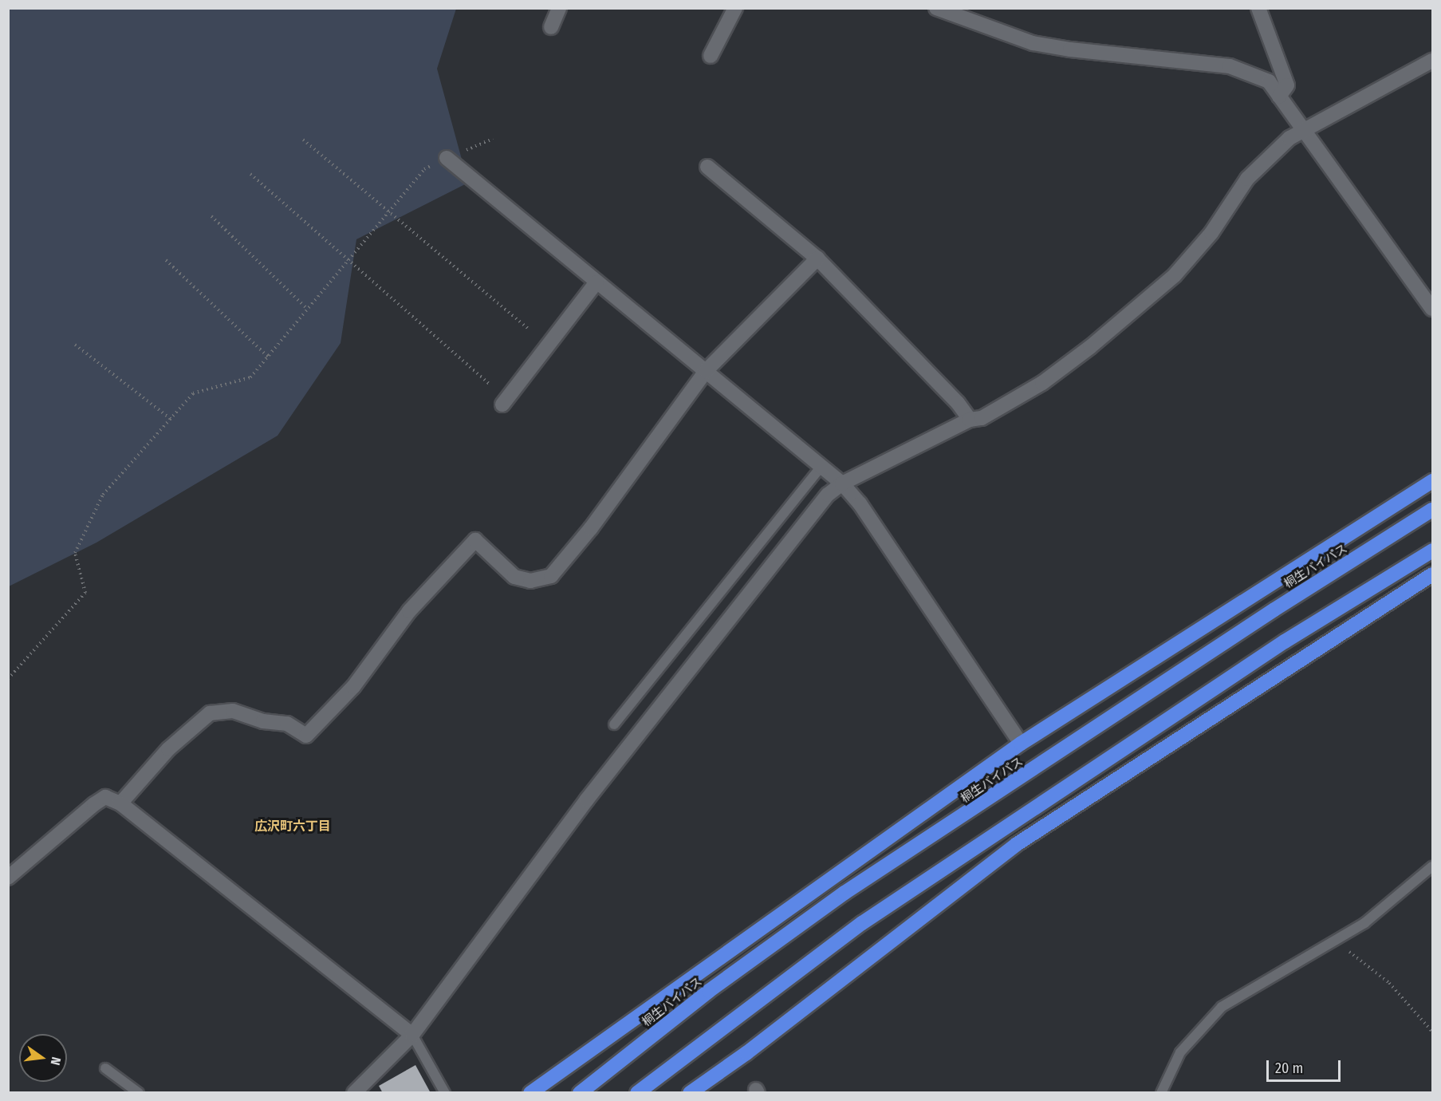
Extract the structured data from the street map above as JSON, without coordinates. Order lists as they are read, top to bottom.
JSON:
{
  "streets": {
    "highway": ["桐生バイパス"]
  },
  "districts": ["広沢町六丁目"],
  "scale_bar": "20 m",
  "north": "right"
}
